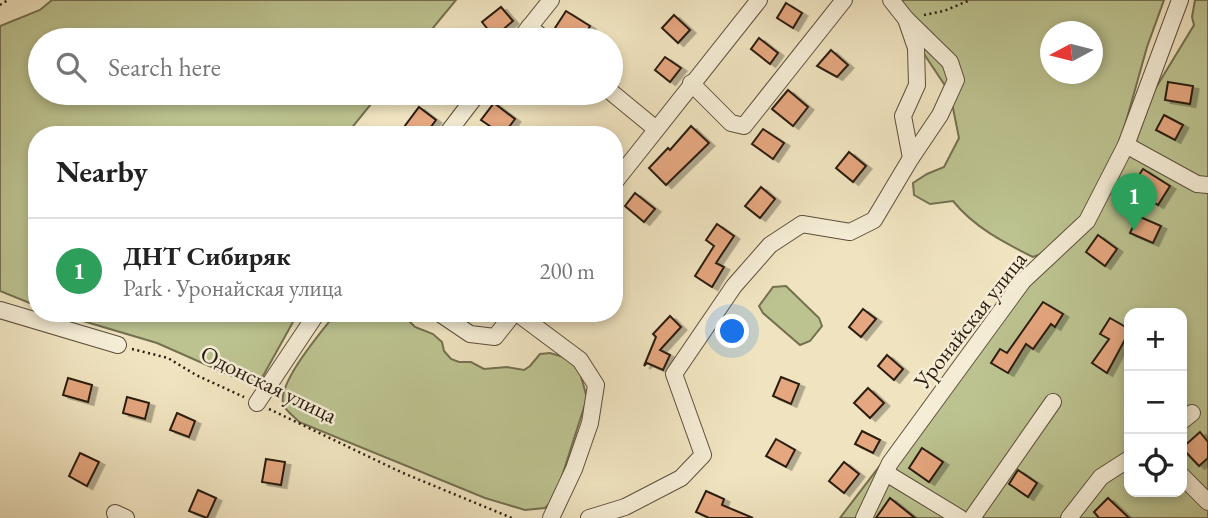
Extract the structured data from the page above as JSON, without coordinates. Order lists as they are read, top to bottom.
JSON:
{
  "streets": {
    "street": ["Уронайская улица"],
    "path": ["Одонская улица"]
  },
  "north": "left",
  "page": {
    "search": "Search here",
    "heading": "Nearby",
    "pins": "1",
    "list": [
      {
        "mark": "1",
        "name": "ДНТ Сибиряк",
        "note": "Park · Уронайская улица",
        "value": "200 m"
      }
    ],
    "map_buttons": ["+", "−"]
  }
}
